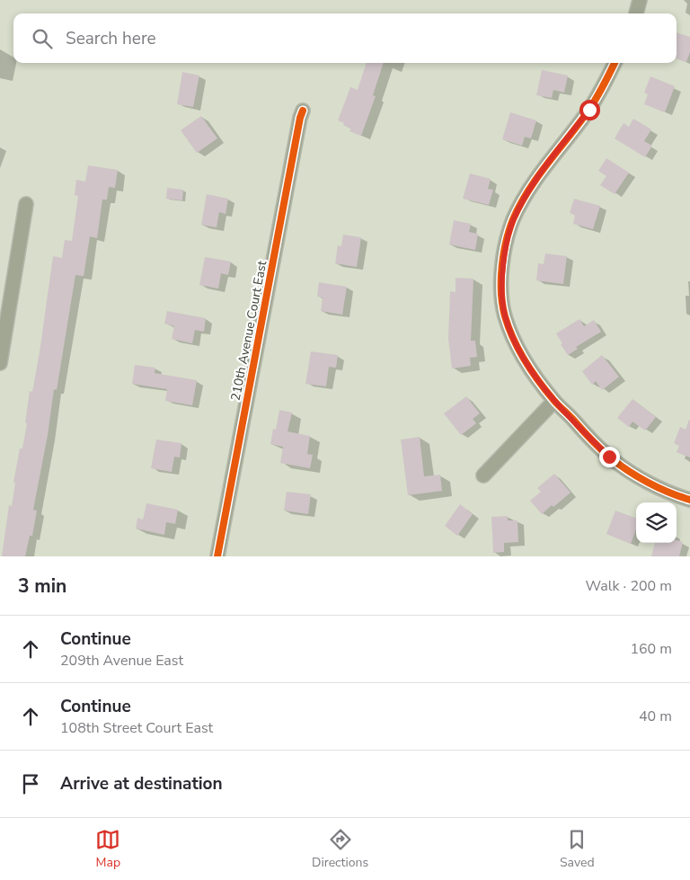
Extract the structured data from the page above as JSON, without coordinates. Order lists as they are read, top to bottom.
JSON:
{
  "streets": {
    "street": ["210th Avenue Court East"]
  },
  "page": {
    "search": "Search here",
    "heading": ["3 min", "Walk · 200 m"],
    "list": [
      ["Continue", "209th Avenue East", "160 m"],
      ["Continue", "108th Street Court East", "40 m"],
      "Arrive at destination"
    ],
    "nav": ["Map", "Directions", "Saved"]
  }
}
